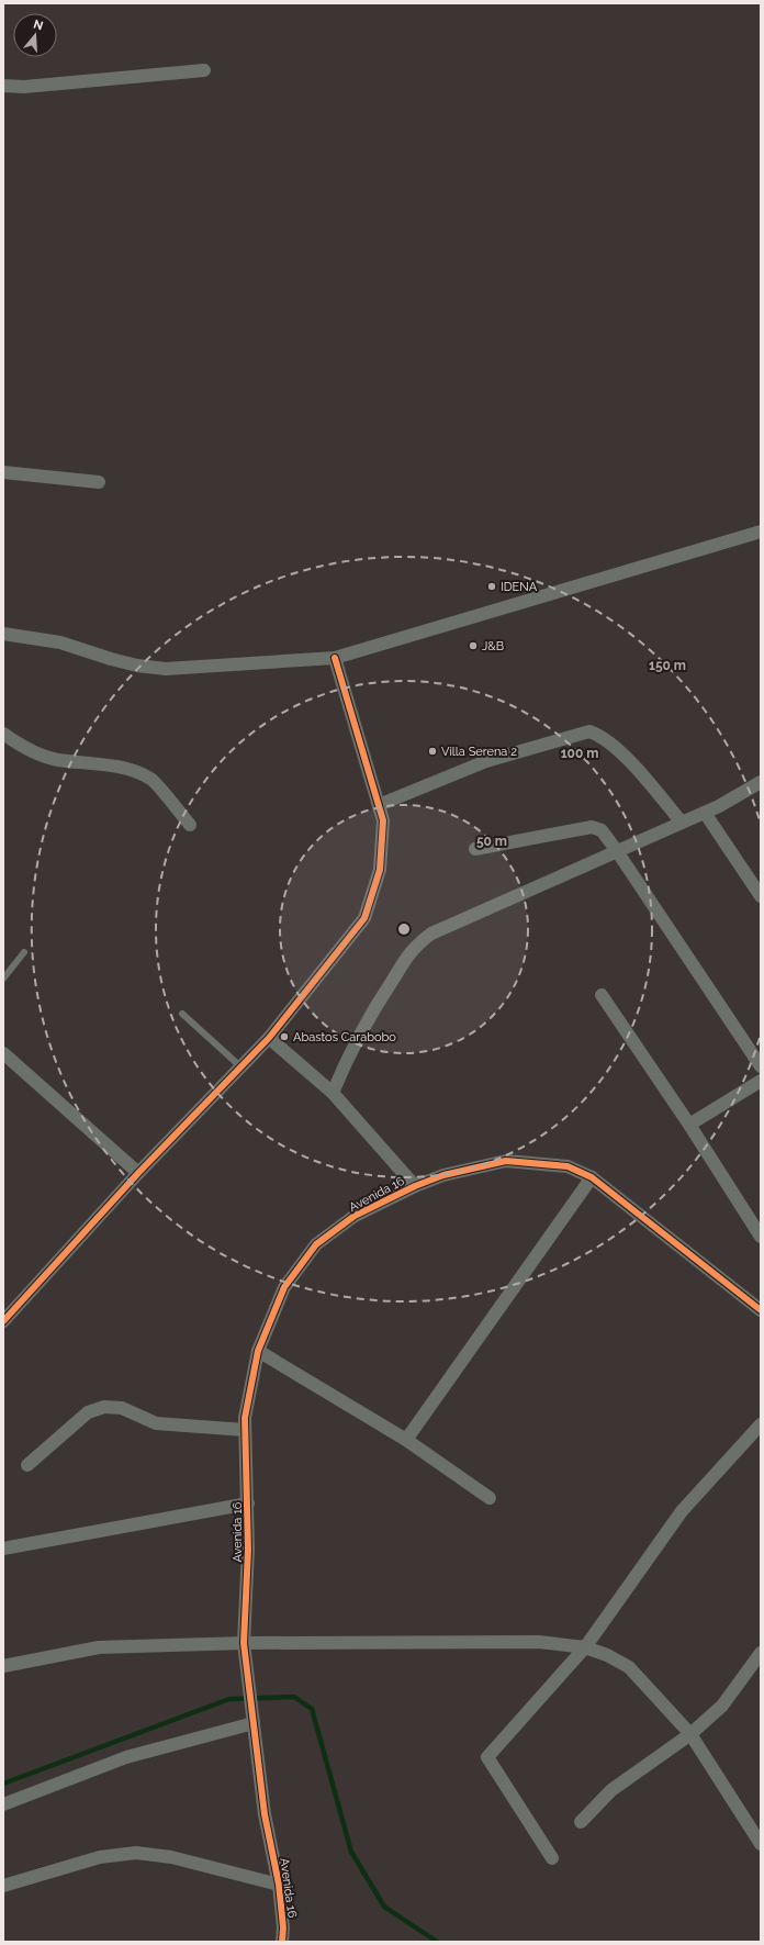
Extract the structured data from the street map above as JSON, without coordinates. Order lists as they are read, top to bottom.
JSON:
{
  "streets": {
    "street": ["Avenida 16"]
  },
  "places": [
    "IDENA",
    "J&B",
    "Villa Serena 2",
    "Abastos Carabobo"
  ],
  "north": "top",
  "rings": ["150 m", "100 m", "50 m"]
}
